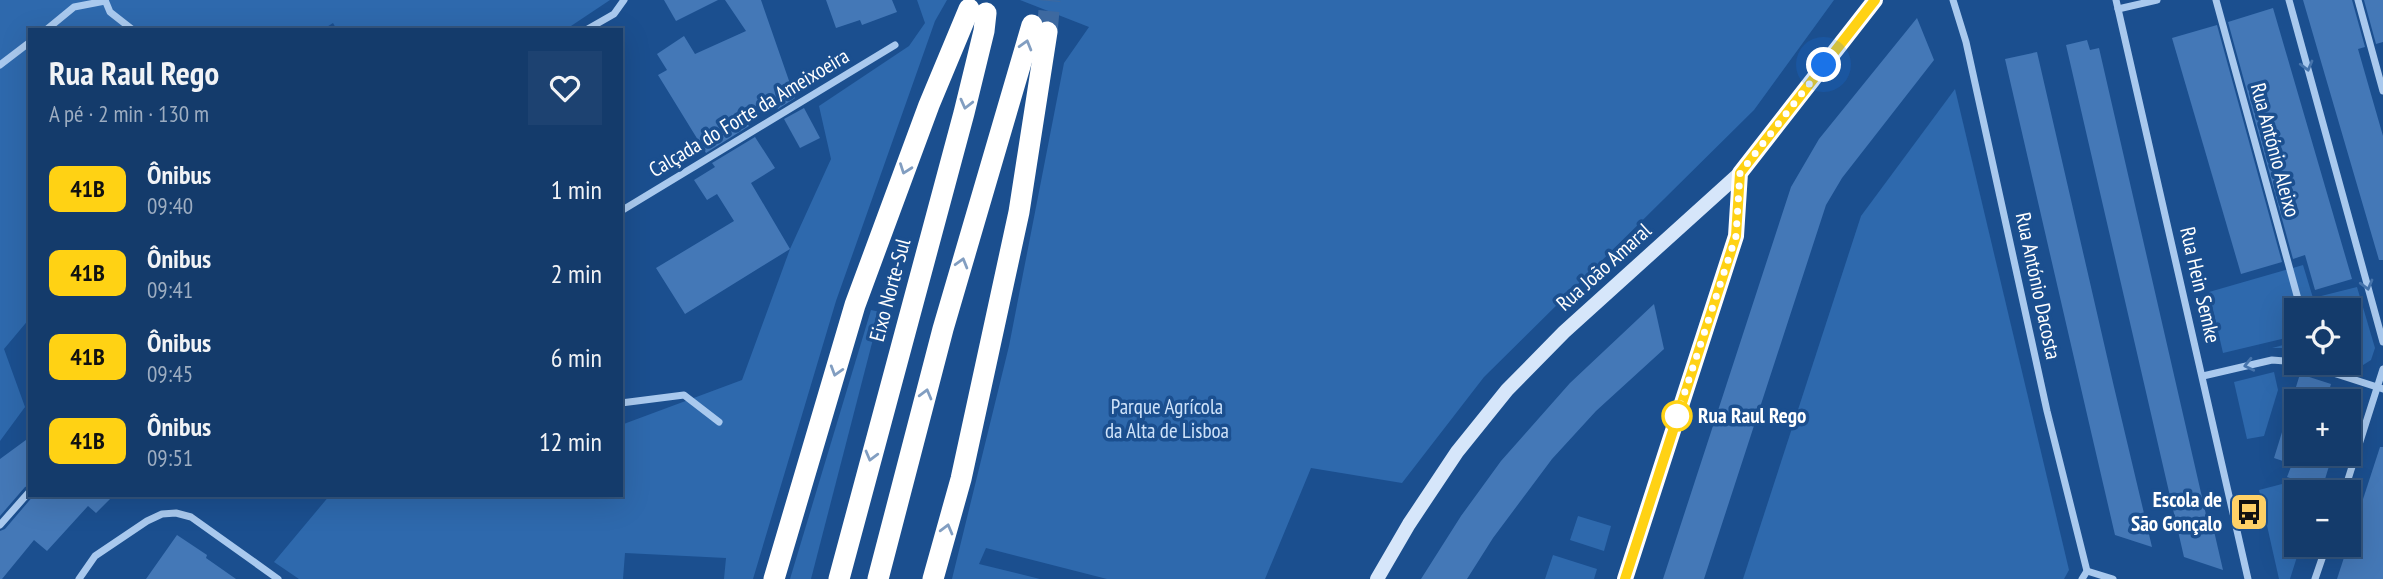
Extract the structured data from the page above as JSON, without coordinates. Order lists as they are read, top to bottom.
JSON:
{
  "streets": {
    "highway": ["Eixo Norte-Sul"],
    "street": [
      "Calçada do Forte da Ameixoeira",
      "Rua António Aleixo",
      "Rua João Amaral",
      "Rua Hein Semke",
      "Rua António Dacosta"
    ]
  },
  "parks": ["Parque Agrícola da Alta de Lisboa"],
  "places": {
    "other": ["Rua Raul Rego"],
    "bus stop": ["Escola de São Gonçalo"]
  },
  "lines": ["bus line 41B"],
  "page": {
    "heading": ["Rua Raul Rego", "A pé · 2 min · 130 m"],
    "list": [
      {
        "mark": "41B",
        "name": "Ônibus",
        "note": "09:40",
        "value": "1 min"
      },
      {
        "mark": "41B",
        "name": "Ônibus",
        "note": "09:41",
        "value": "2 min"
      },
      {
        "mark": "41B",
        "name": "Ônibus",
        "note": "09:45",
        "value": "6 min"
      },
      {
        "mark": "41B",
        "name": "Ônibus",
        "note": "09:51",
        "value": "12 min"
      }
    ],
    "map_buttons": ["+", "−"]
  }
}
